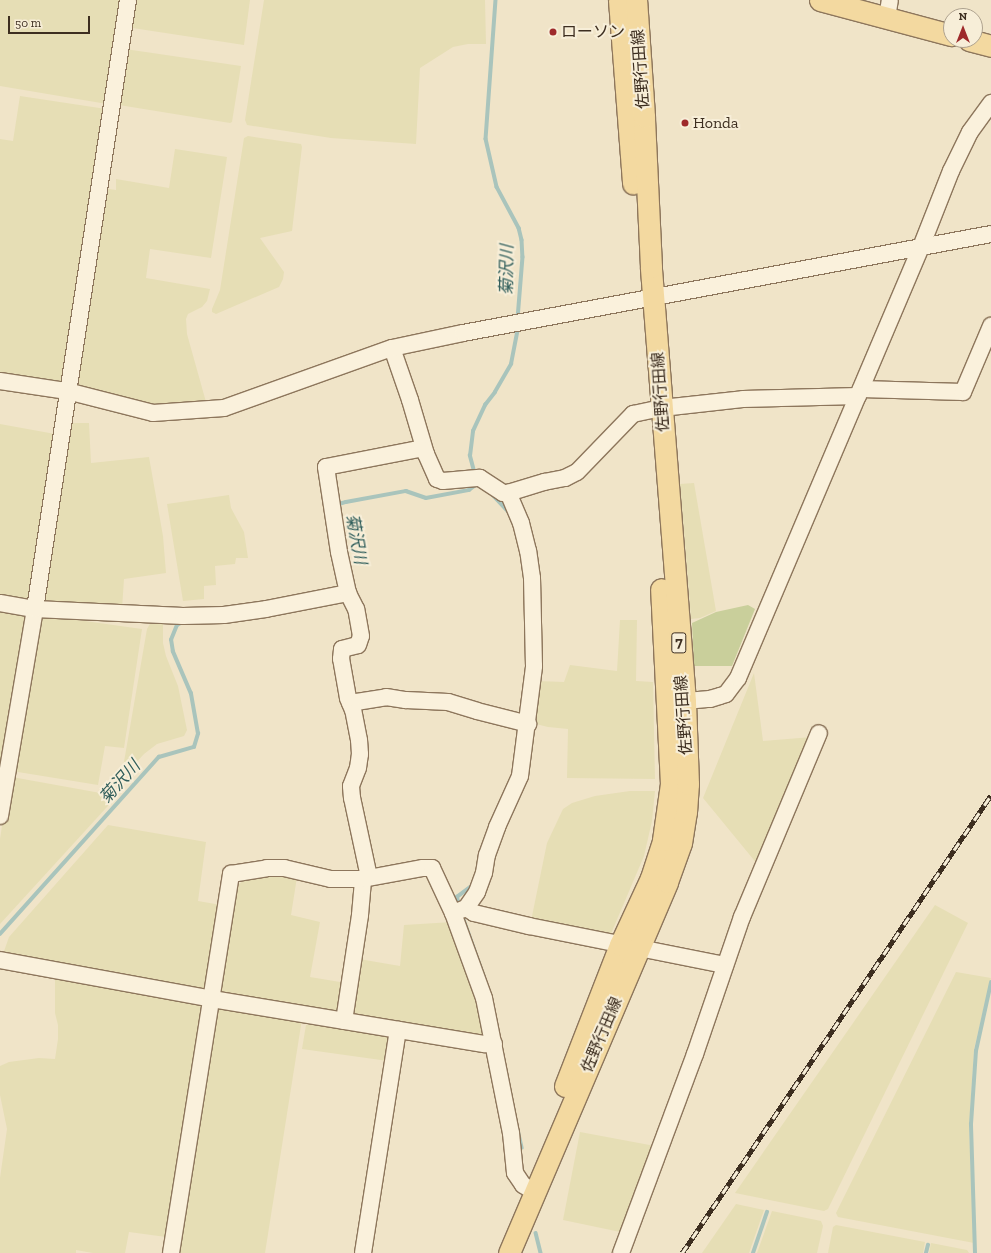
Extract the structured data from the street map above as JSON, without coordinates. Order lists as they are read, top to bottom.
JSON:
{
  "streets": {
    "main road": ["佐野行田線", "7"]
  },
  "water": ["菊沢川"],
  "places": ["ローソン", "Honda"],
  "scale_bar": "50 m",
  "north": "top"
}
